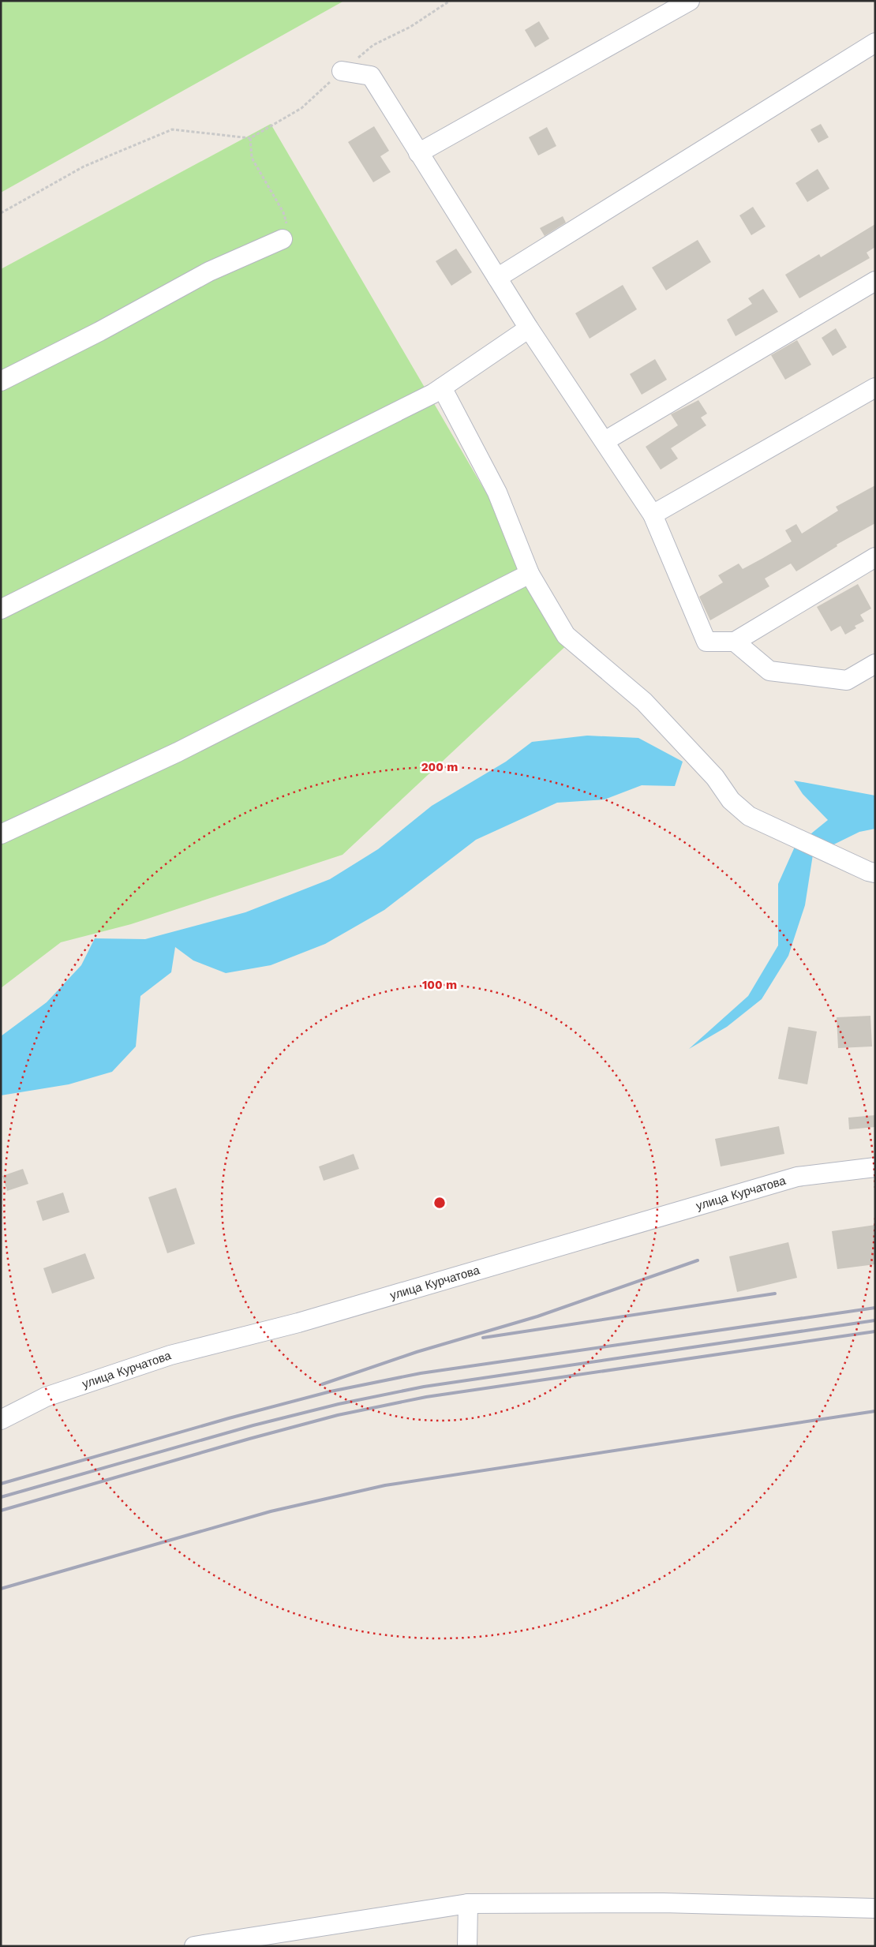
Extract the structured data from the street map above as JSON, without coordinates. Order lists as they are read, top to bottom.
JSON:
{
  "streets": {
    "street": ["улица Курчатова"]
  },
  "rings": ["200 m", "100 m"]
}
